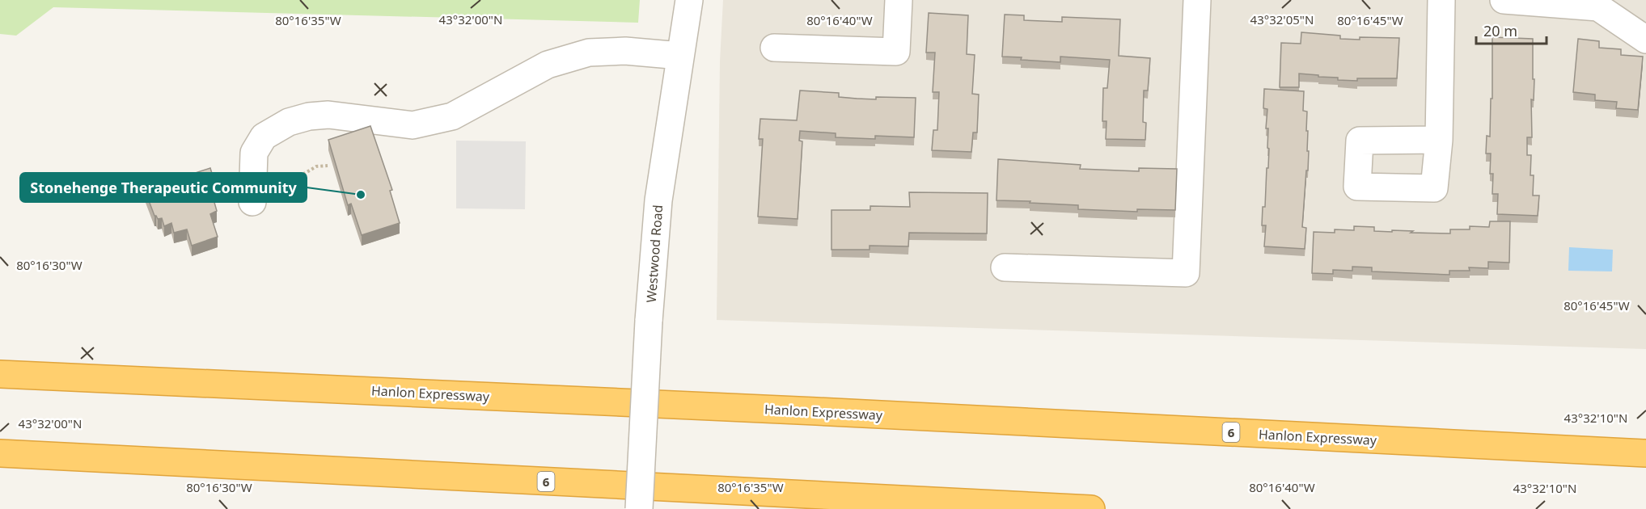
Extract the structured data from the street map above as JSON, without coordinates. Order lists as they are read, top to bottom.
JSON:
{
  "streets": {
    "highway": ["Hanlon Expressway", "6"],
    "street": ["Westwood Road"]
  },
  "places": ["Stonehenge Therapeutic Community"],
  "scale_bar": "20 m",
  "coordinates": [
    "43°32'00\"N",
    "43°32'05\"N",
    "80°16'35\"W",
    "80°16'40\"W",
    "80°16'45\"W",
    "80°16'30\"W",
    "43°32'10\"N"
  ]
}
